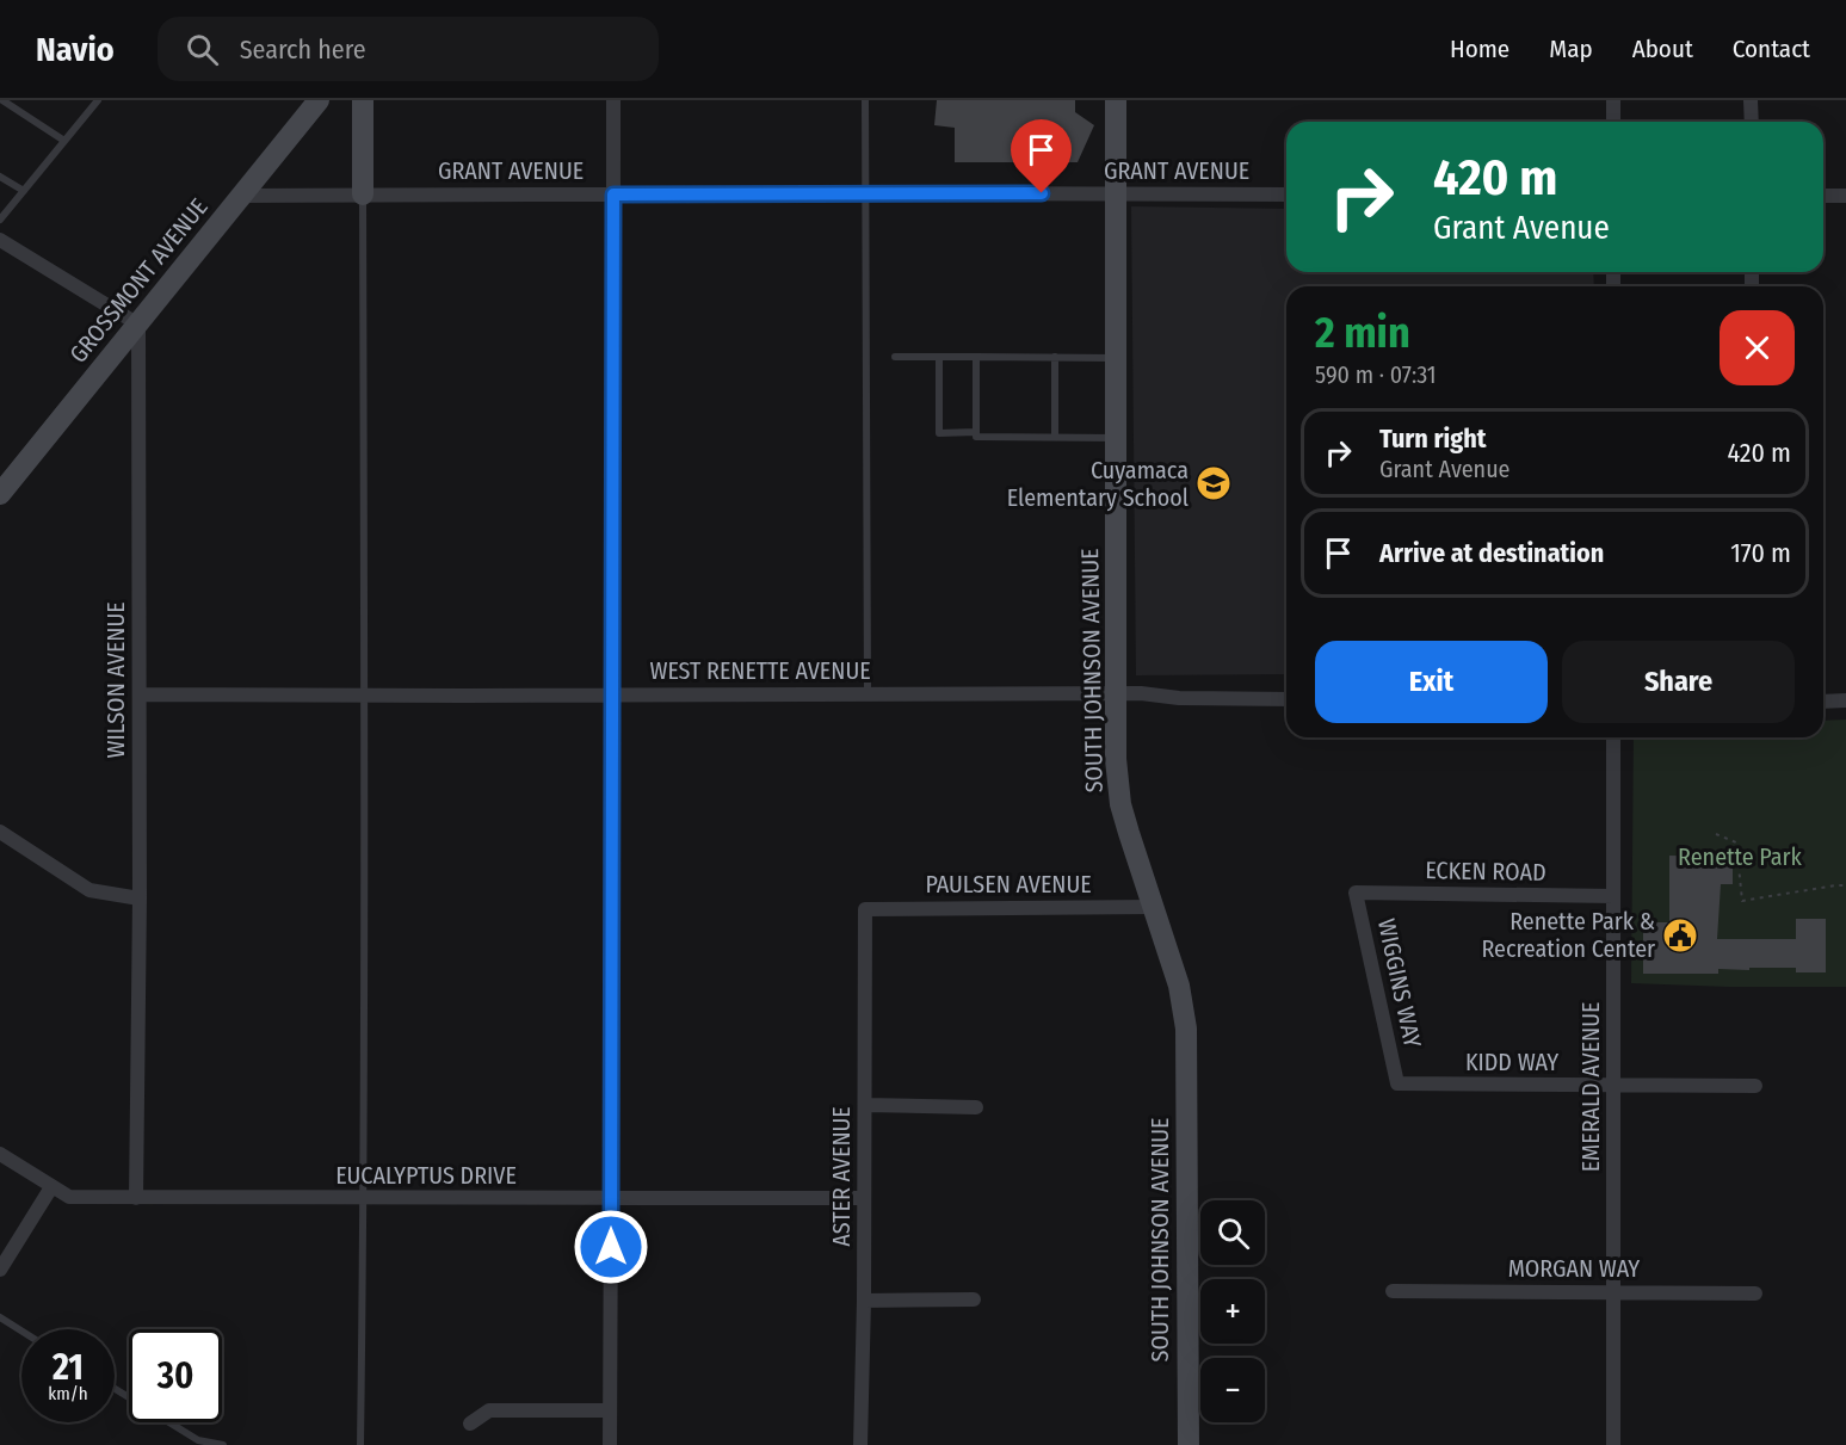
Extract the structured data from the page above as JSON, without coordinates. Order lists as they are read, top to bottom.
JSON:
{
  "streets": {
    "street": [
      "GRANT AVENUE",
      "GROSSMONT AVENUE",
      "WEST RENETTE AVENUE",
      "SOUTH JOHNSON AVENUE",
      "WILSON AVENUE",
      "ECKEN ROAD",
      "PAULSEN AVENUE",
      "WIGGINS WAY",
      "KIDD WAY",
      "EMERALD AVENUE",
      "EUCALYPTUS DRIVE",
      "ASTER AVENUE",
      "MORGAN WAY"
    ]
  },
  "crossings": [
    ["GRANT AVENUE", "GROSSMONT AVENUE"],
    ["GRANT AVENUE", "SOUTH JOHNSON AVENUE"],
    ["GROSSMONT AVENUE", "WILSON AVENUE"],
    ["WEST RENETTE AVENUE", "SOUTH JOHNSON AVENUE"],
    ["WEST RENETTE AVENUE", "WILSON AVENUE"],
    ["SOUTH JOHNSON AVENUE", "PAULSEN AVENUE"],
    ["WILSON AVENUE", "EUCALYPTUS DRIVE"],
    ["ECKEN ROAD", "WIGGINS WAY"],
    ["ECKEN ROAD", "EMERALD AVENUE"],
    ["PAULSEN AVENUE", "ASTER AVENUE"],
    ["WIGGINS WAY", "KIDD WAY"],
    ["KIDD WAY", "EMERALD AVENUE"],
    ["EMERALD AVENUE", "MORGAN WAY"],
    ["EUCALYPTUS DRIVE", "ASTER AVENUE"]
  ],
  "parks": ["Renette Park"],
  "places": {
    "school or university": ["Cuyamaca Elementary School"],
    "public building": ["Renette Park & Recreation Center"]
  },
  "page": {
    "header": "Navio",
    "search": "Search here",
    "nav": [
      "Home",
      "Map",
      "About",
      "Contact"
    ],
    "turn": ["420 m", "Grant Avenue"],
    "heading": ["2 min", "590 m · 07:31"],
    "list": [
      {
        "name": "Turn right",
        "note": "Grant Avenue",
        "value": "420 m"
      },
      {
        "name": "Arrive at destination",
        "value": "170 m"
      }
    ],
    "buttons": ["Exit", "Share"],
    "map_buttons": ["+", "−"],
    "speed": "21 km/h",
    "limit": "30"
  }
}
